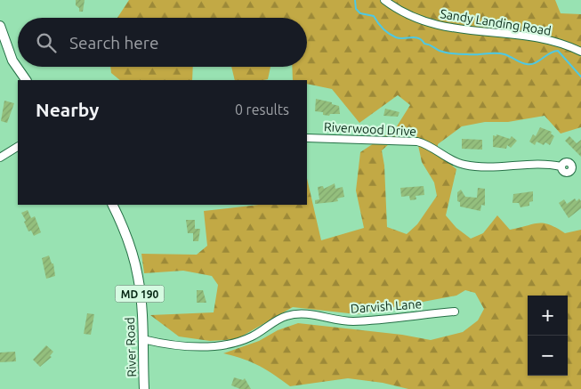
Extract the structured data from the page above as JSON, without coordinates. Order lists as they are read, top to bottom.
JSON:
{
  "streets": {
    "main road": ["MD 190", "River Road"],
    "street": ["Sandy Landing Road", "Riverwood Drive", "Darvish Lane"]
  },
  "crossings": [
    ["Darvish Lane", "River Road"]
  ],
  "page": {
    "search": "Search here",
    "heading": ["Nearby", "0 results"],
    "map_buttons": ["+", "−"]
  }
}
